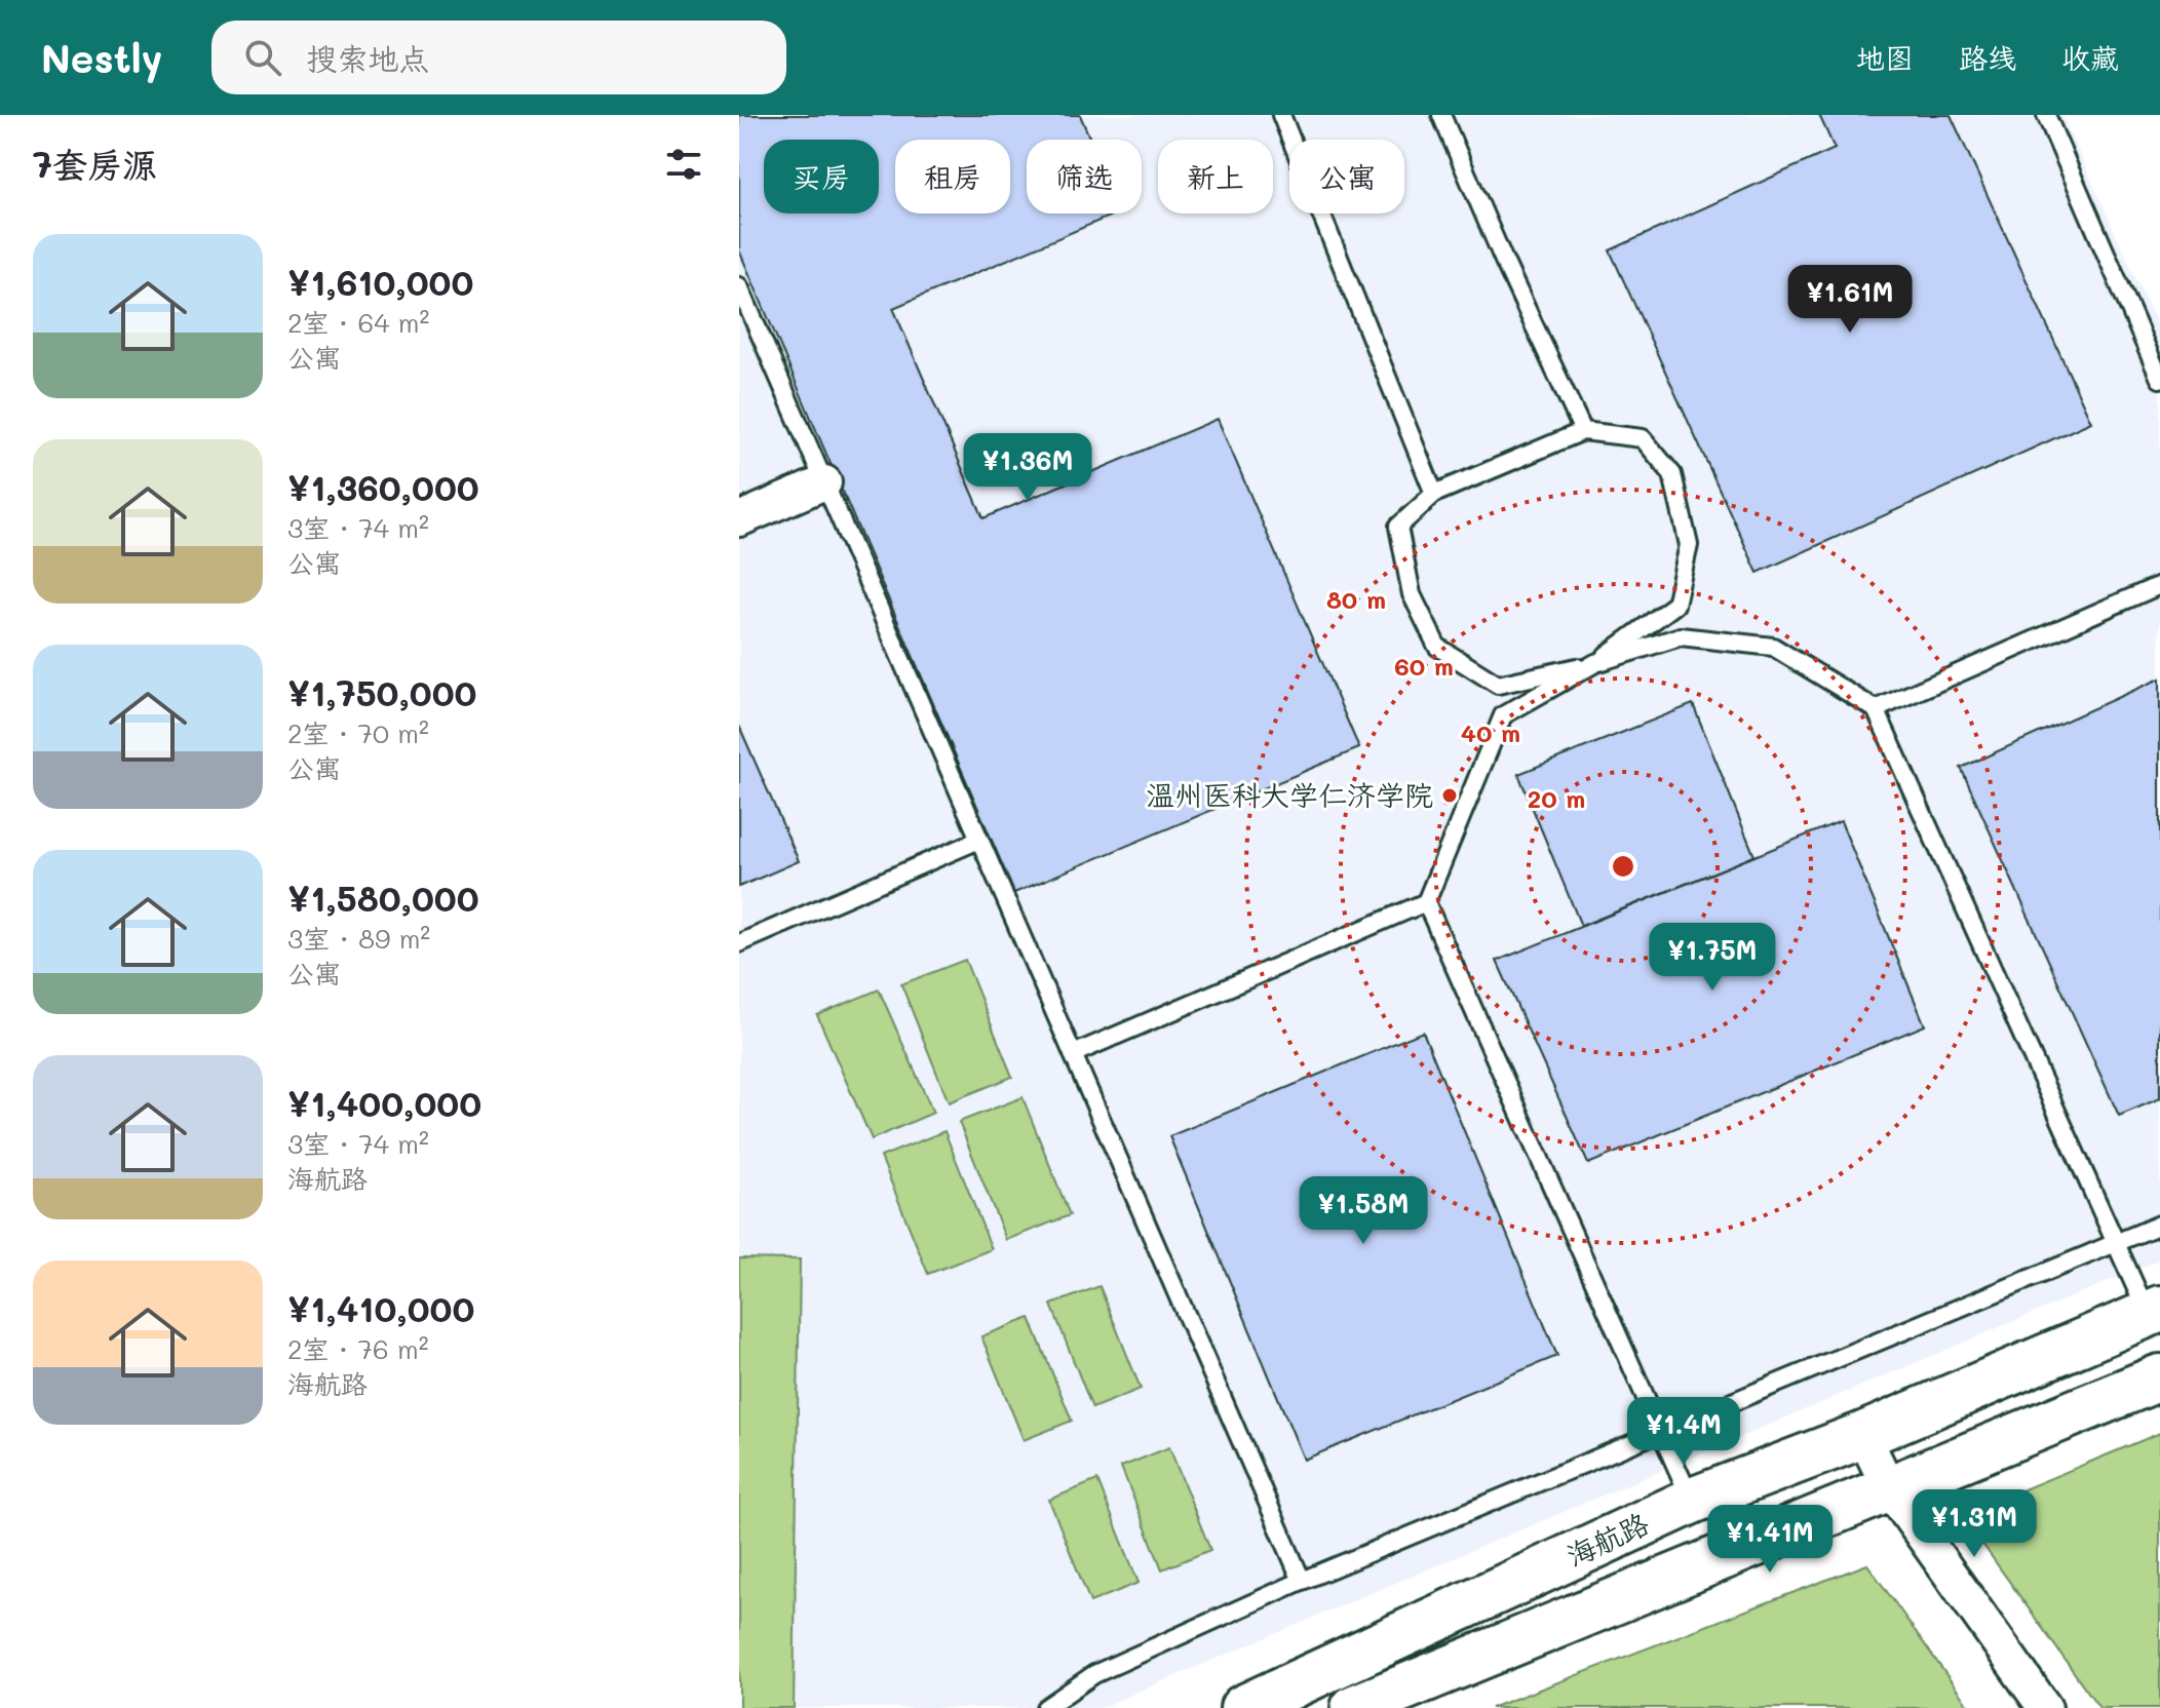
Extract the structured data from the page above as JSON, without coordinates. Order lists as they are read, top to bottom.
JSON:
{
  "streets": {
    "main road": ["海航路"]
  },
  "places": ["温州医科大学仁济学院"],
  "page": {
    "header": "Nestly",
    "search": "搜索地点",
    "nav": ["地图", "路线", "收藏"],
    "heading": "7套房源",
    "chip": [
      "买房",
      "租房",
      "筛选",
      "新上",
      "公寓"
    ],
    "list": [
      {
        "name": "¥1,610,000",
        "note": "2室 · 64 m² · 公寓"
      },
      {
        "name": "¥1,360,000",
        "note": "3室 · 74 m² · 公寓"
      },
      {
        "name": "¥1,750,000",
        "note": "2室 · 70 m² · 公寓"
      },
      {
        "name": "¥1,580,000",
        "note": "3室 · 89 m² · 公寓"
      },
      {
        "name": "¥1,400,000",
        "note": "3室 · 74 m² · 海航路"
      },
      {
        "name": "¥1,410,000",
        "note": "2室 · 76 m² · 海航路"
      }
    ],
    "price": [
      "¥1.61M",
      "¥1.36M",
      "¥1.75M",
      "¥1.58M",
      "¥1.4M",
      "¥1.31M",
      "¥1.41M"
    ]
  },
  "rings": [
    "80 m",
    "60 m",
    "40 m",
    "20 m"
  ]
}
